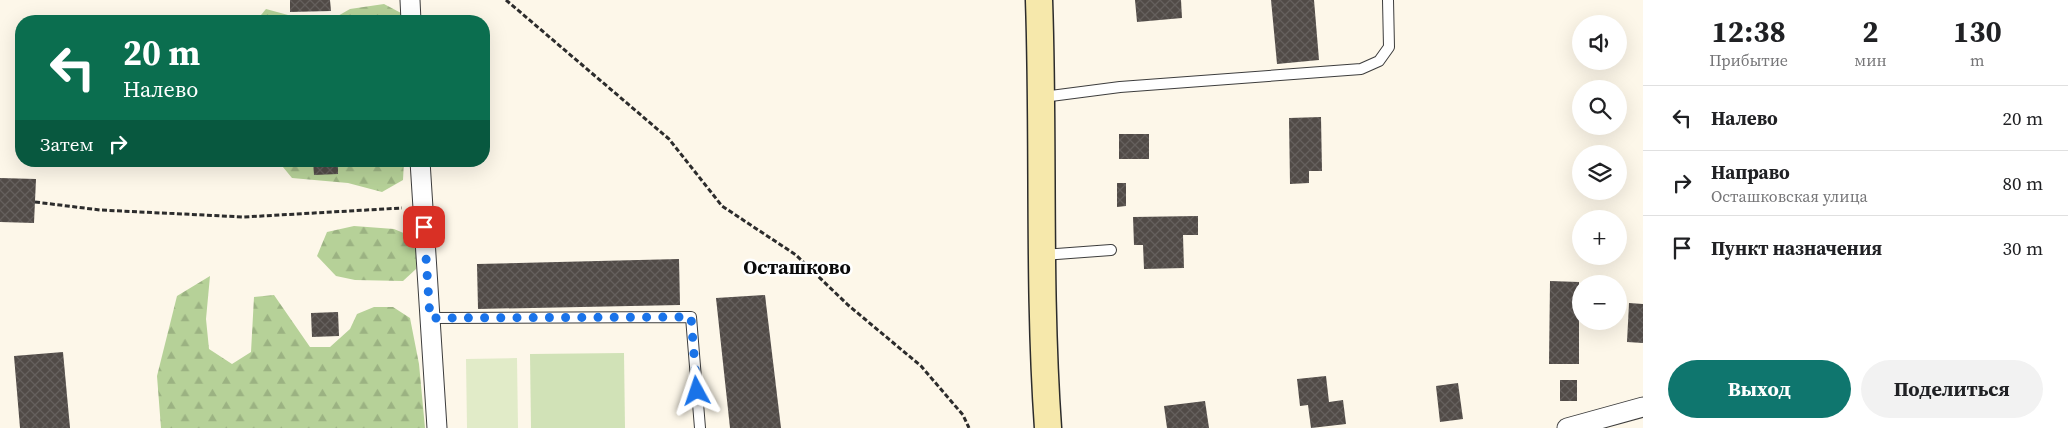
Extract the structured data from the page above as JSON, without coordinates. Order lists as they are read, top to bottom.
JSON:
{
  "districts": ["Осташково"],
  "page": {
    "eta": [
      "12:38",
      "Прибытие",
      "2",
      "мин",
      "130",
      "m"
    ],
    "map_buttons": ["+", "−"],
    "turn": ["20 m", "Налево"],
    "list": [
      {
        "name": "Налево",
        "value": "20 m"
      },
      {
        "name": "Направо",
        "note": "Осташковская улица",
        "value": "80 m"
      },
      {
        "name": "Пункт назначения",
        "value": "30 m"
      }
    ],
    "then": "Затем",
    "buttons": ["Выход", "Поделиться"]
  }
}
